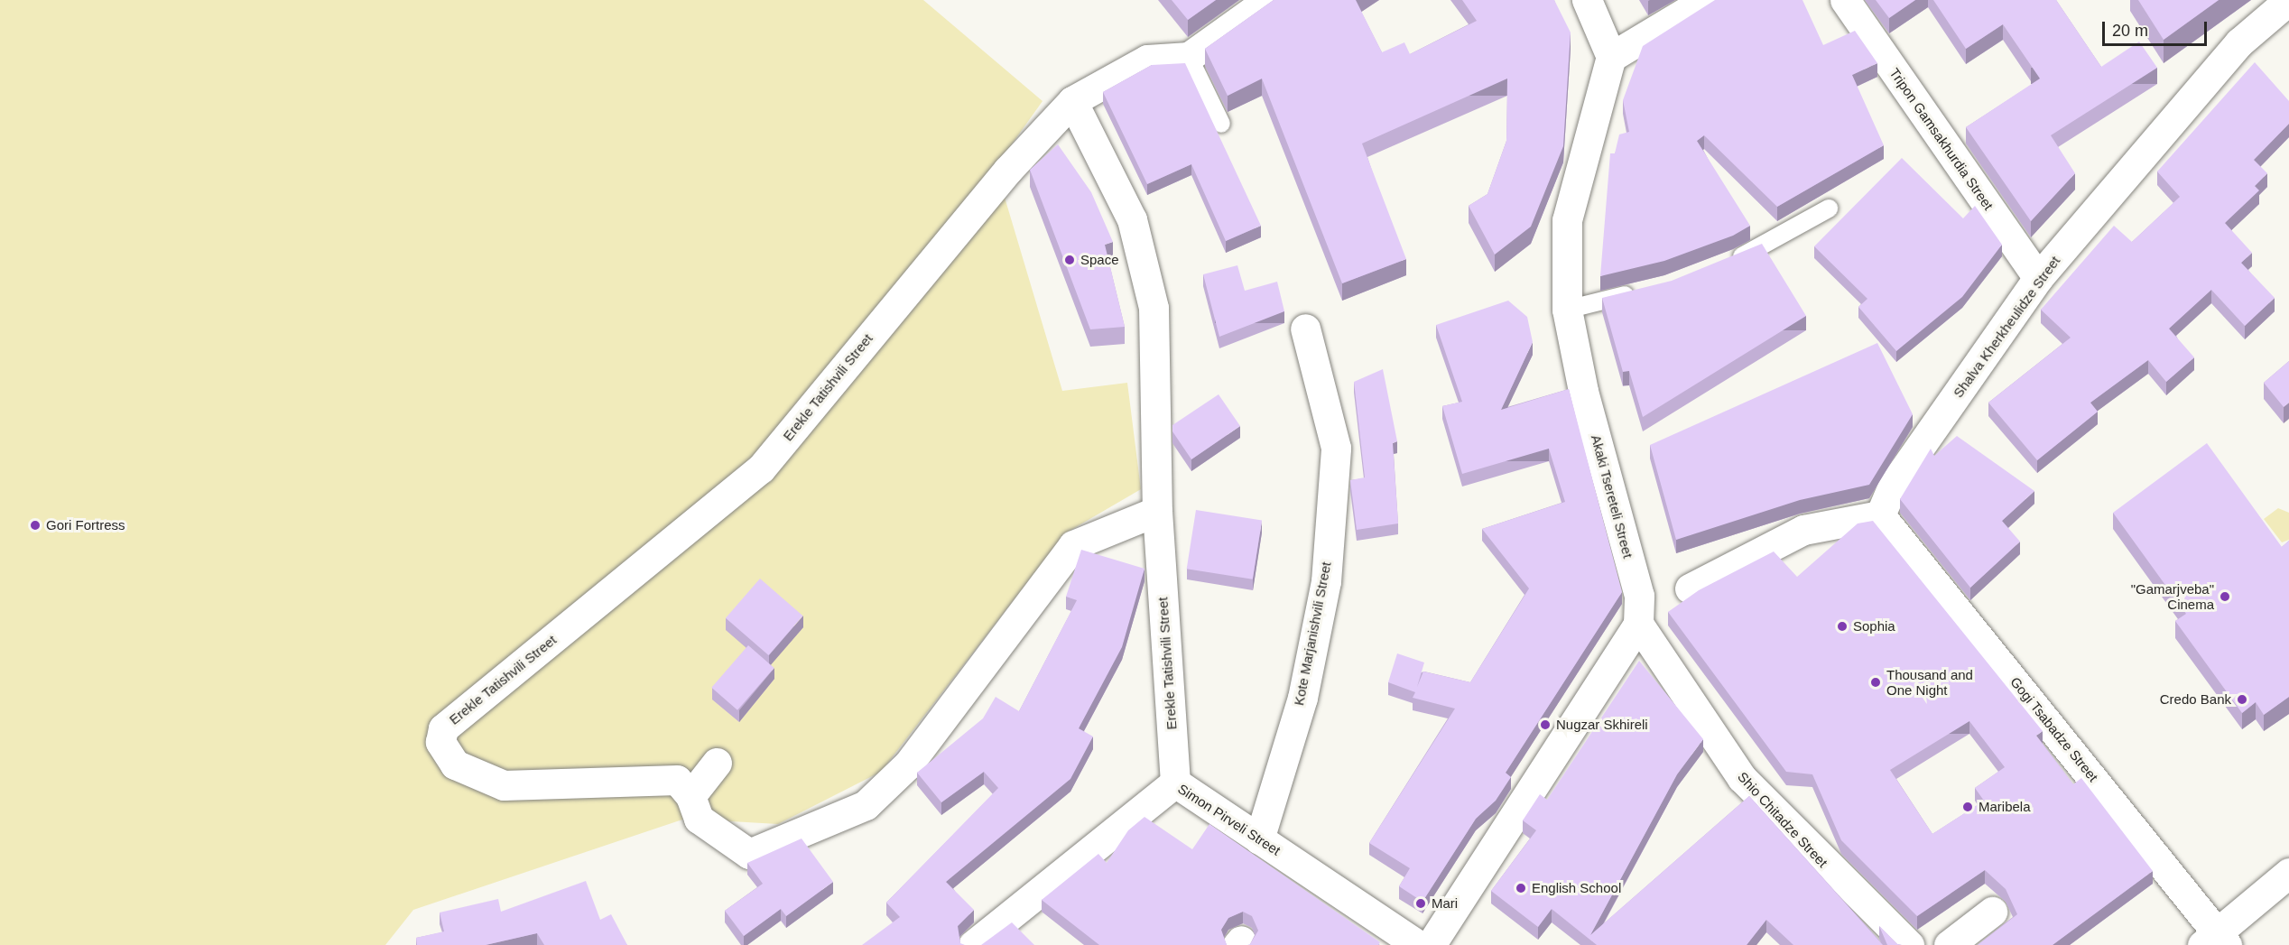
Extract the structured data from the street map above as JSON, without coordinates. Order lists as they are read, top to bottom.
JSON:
{
  "streets": {
    "street": [
      "Tripon Gamsakhurdia Street",
      "Shalva Kherkheulidze Street",
      "Erekle Tatishvili Street",
      "Akaki Tsereteli Street",
      "Kote Marjanishvili Street",
      "Gogi Tsabadze Street",
      "Simon Pirveli Street",
      "Shio Chitadze Street"
    ]
  },
  "crossings": [
    ["Tripon Gamsakhurdia Street", "Shalva Kherkheulidze Street"],
    ["Shalva Kherkheulidze Street", "Gogi Tsabadze Street"],
    ["Erekle Tatishvili Street", "Simon Pirveli Street"],
    ["Akaki Tsereteli Street", "Shio Chitadze Street"],
    ["Kote Marjanishvili Street", "Simon Pirveli Street"]
  ],
  "places": [
    "Space",
    "Gori Fortress",
    "\"Gamarjveba\" Cinema",
    "Sophia",
    "Thousand and One Night",
    "Credo Bank",
    "Nugzar Skhireli",
    "Maribela",
    "English School",
    "Mari"
  ],
  "scale_bar": "20 m"
}
